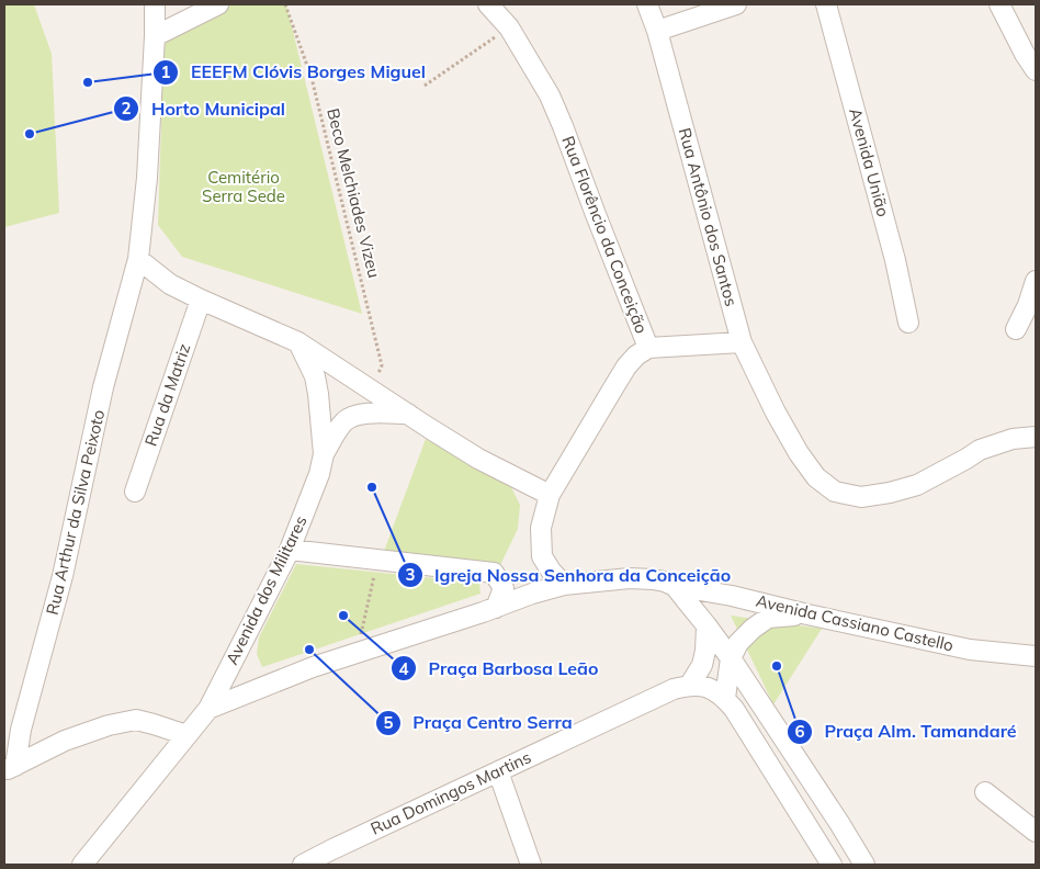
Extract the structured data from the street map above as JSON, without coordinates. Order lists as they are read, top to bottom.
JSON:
{
  "streets": {
    "street": [
      "Avenida União",
      "Rua Antônio dos Santos",
      "Rua Florêncio da Conceição",
      "Rua da Matriz",
      "Rua Arthur da Silva Peixoto",
      "Avenida dos Militares",
      "Avenida Cassiano Castello",
      "Rua Domingos Martins"
    ],
    "path": ["Beco Melchiades Vizeu"]
  },
  "crossings": [
    ["Rua Florêncio da Conceição", "Avenida Cassiano Castello"],
    ["Avenida dos Militares", "Avenida Cassiano Castello"]
  ],
  "parks": ["Cemitério Serra Sede"],
  "places": [
    "EEEFM Clóvis Borges Miguel",
    "Horto Municipal",
    "Igreja Nossa Senhora da Conceição",
    "Praça Barbosa Leão",
    "Praça Centro Serra",
    "Praça Alm. Tamandaré"
  ]
}
